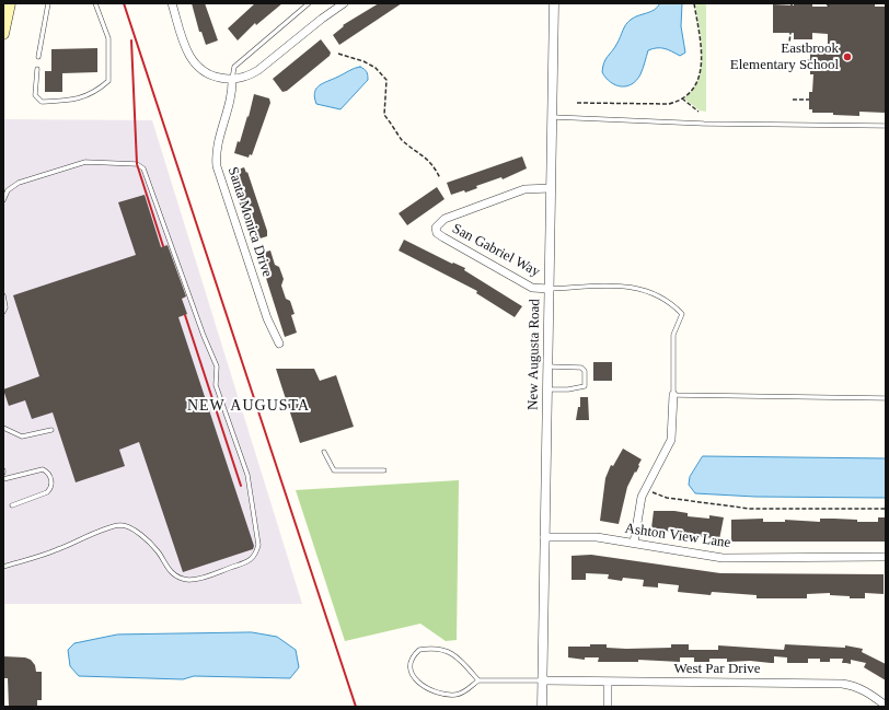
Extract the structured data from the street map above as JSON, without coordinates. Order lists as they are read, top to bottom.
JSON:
{
  "streets": {
    "street": [
      "Santa Monica Drive",
      "San Gabriel Way",
      "New Augusta Road",
      "Ashton View Lane",
      "West Par Drive"
    ]
  },
  "crossings": [
    ["San Gabriel Way", "New Augusta Road"],
    ["New Augusta Road", "Ashton View Lane"],
    ["New Augusta Road", "West Par Drive"]
  ],
  "districts": ["NEW AUGUSTA"],
  "places": ["Eastbrook Elementary School"]
}
